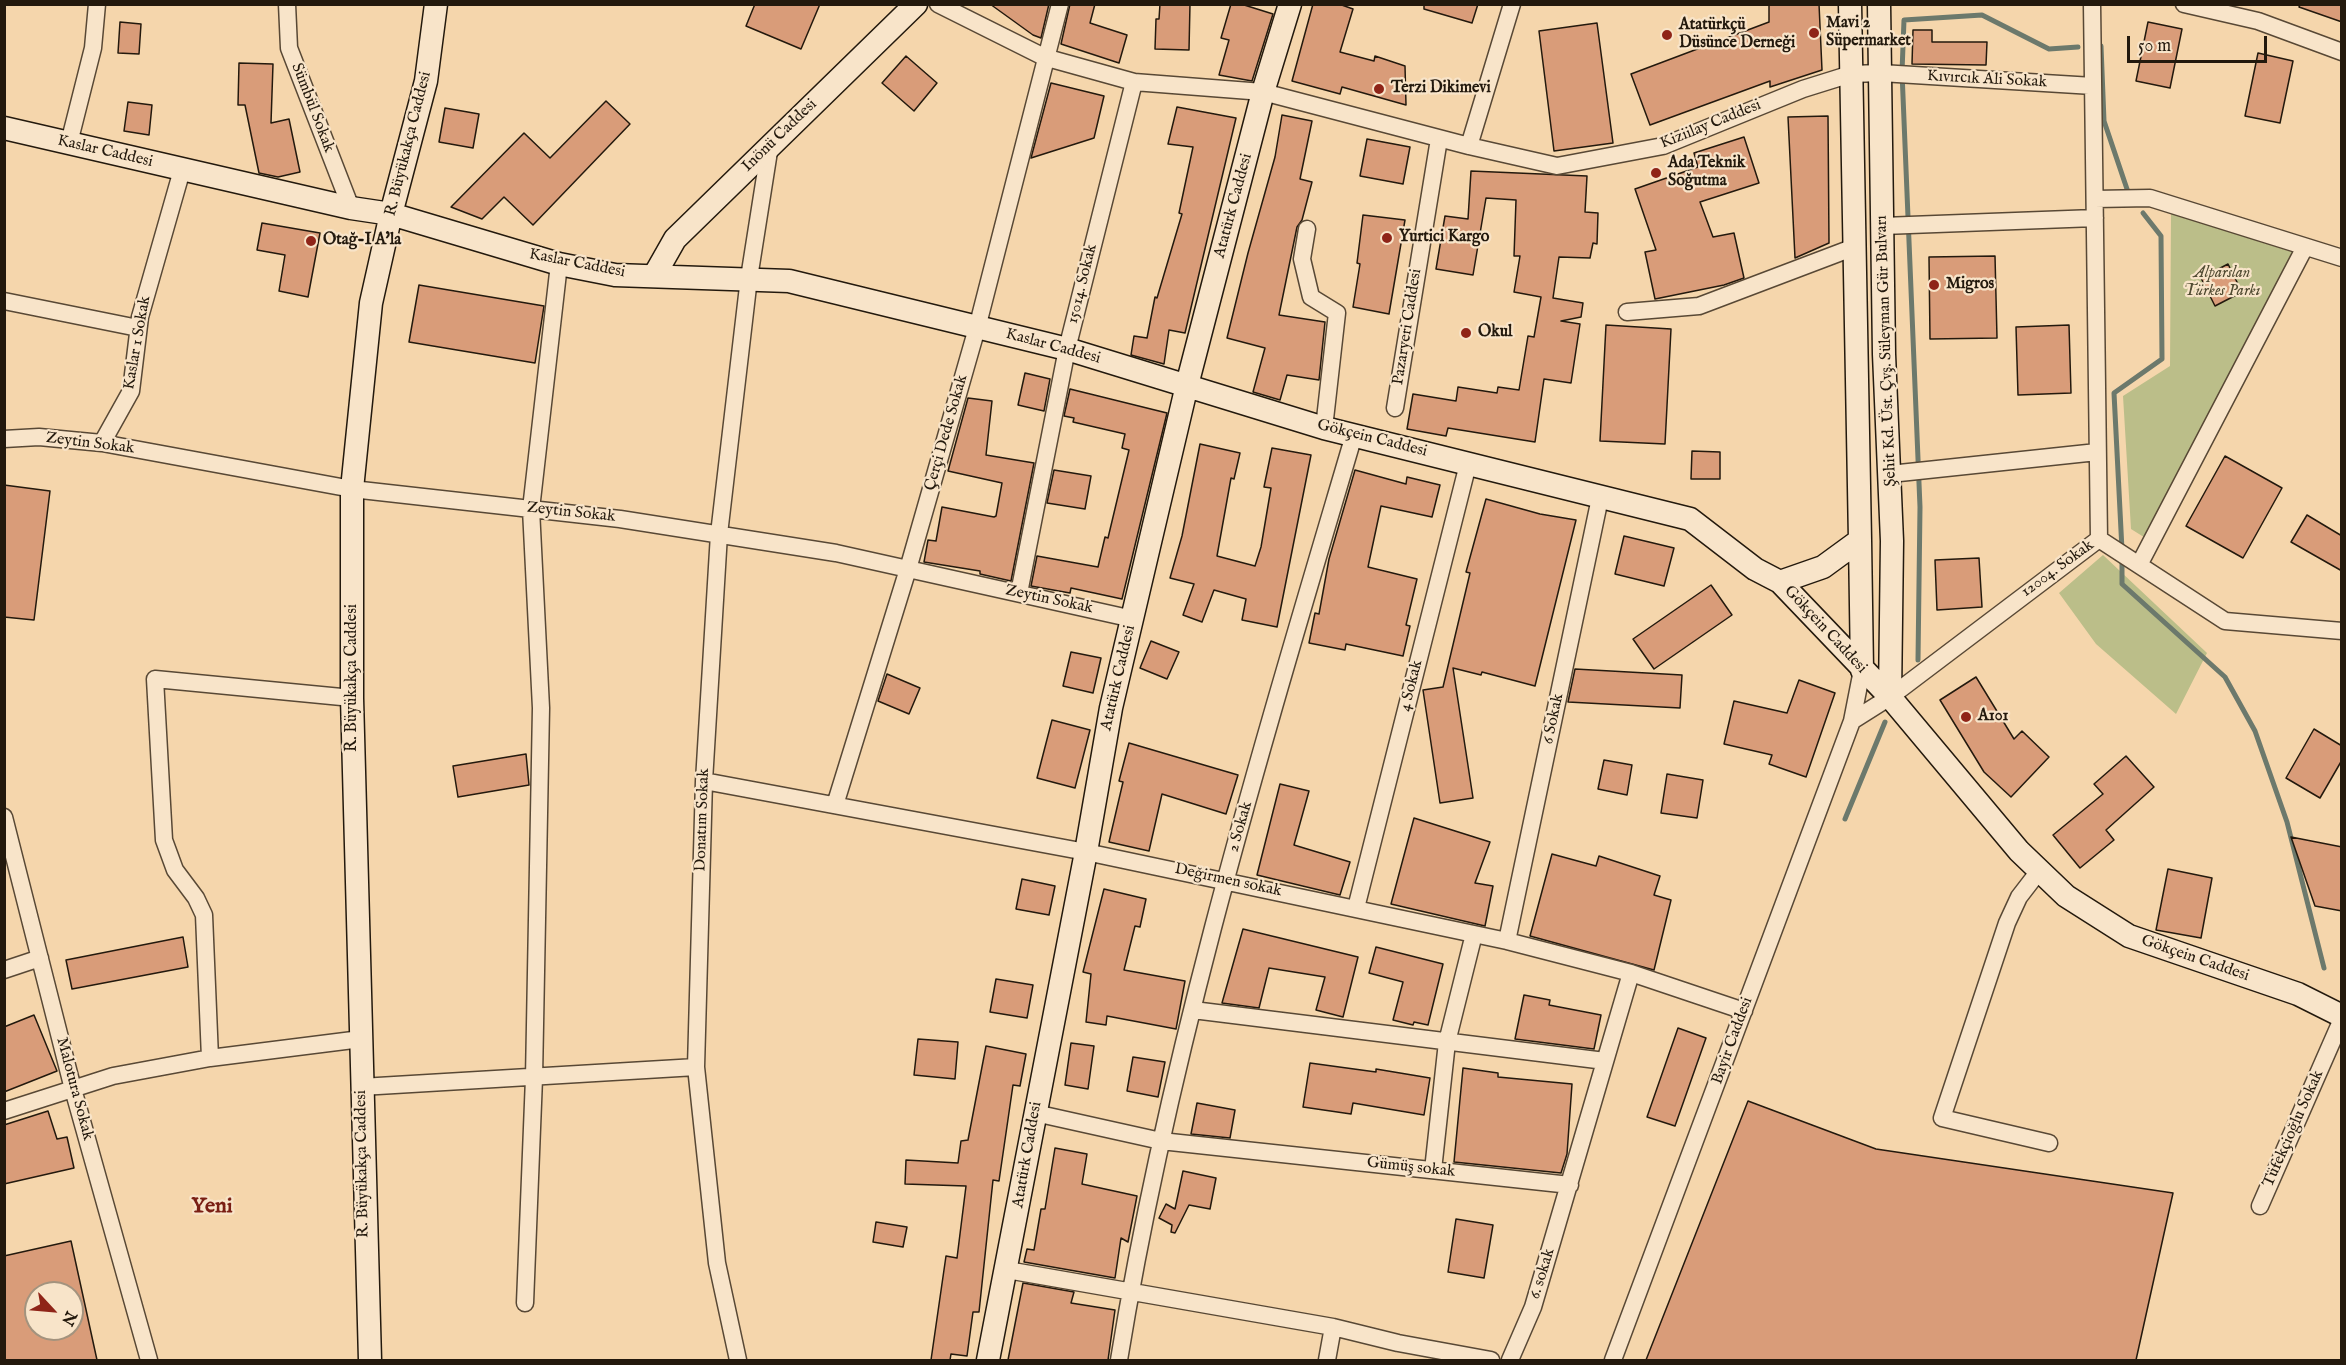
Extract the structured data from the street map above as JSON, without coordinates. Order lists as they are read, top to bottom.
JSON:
{
  "streets": {
    "street": [
      "Kıvırcık Ali Sokak",
      "Sümbül Sokak",
      "Kiziilay Caddesi",
      "Inönü Caddesi",
      "R. Büyükakça Caddesi",
      "Kaslar Caddesi",
      "Atatürk Caddesi",
      "15014. Sokak",
      "Pazaryeri Caddesi",
      "Kaslar 1 Sokak",
      "Şehit Kd. Üst. Çvş. Süleyman Gür Bulvarı",
      "Çerçi Dede Sokak",
      "Gökçein Caddesi",
      "Zeytin Sokak",
      "12004. Sokak",
      "4 Sokak",
      "6 Sokak",
      "Donatım Sokak",
      "2 Sokak",
      "Değirmen sokak",
      "Bayir Caddesi",
      "Malotura Sokak",
      "Tüfekçioğlu Sokak",
      "Gümüş sokak",
      "6. sokak"
    ]
  },
  "crossings": [
    ["Kıvırcık Ali Sokak", "Kiziilay Caddesi"],
    ["Kıvırcık Ali Sokak", "Şehit Kd. Üst. Çvş. Süleyman Gür Bulvarı"],
    ["Sümbül Sokak", "Kaslar Caddesi"],
    ["Kiziilay Caddesi", "Atatürk Caddesi"],
    ["Kiziilay Caddesi", "15014. Sokak"],
    ["Kiziilay Caddesi", "Pazaryeri Caddesi"],
    ["Kiziilay Caddesi", "Şehit Kd. Üst. Çvş. Süleyman Gür Bulvarı"],
    ["Kiziilay Caddesi", "Çerçi Dede Sokak"],
    ["Inönü Caddesi", "Kaslar Caddesi"],
    ["Inönü Caddesi", "Donatım Sokak"],
    ["R. Büyükakça Caddesi", "Kaslar Caddesi"],
    ["R. Büyükakça Caddesi", "Zeytin Sokak"],
    ["Kaslar Caddesi", "Atatürk Caddesi"],
    ["Kaslar Caddesi", "15014. Sokak"],
    ["Kaslar Caddesi", "Kaslar 1 Sokak"],
    ["Kaslar Caddesi", "Çerçi Dede Sokak"],
    ["Kaslar Caddesi", "Gökçein Caddesi"],
    ["Kaslar Caddesi", "Donatım Sokak"],
    ["Atatürk Caddesi", "Gökçein Caddesi"],
    ["Atatürk Caddesi", "Zeytin Sokak"],
    ["Atatürk Caddesi", "Değirmen sokak"],
    ["Atatürk Caddesi", "Gümüş sokak"],
    ["15014. Sokak", "Zeytin Sokak"],
    ["Kaslar 1 Sokak", "Zeytin Sokak"],
    ["Şehit Kd. Üst. Çvş. Süleyman Gür Bulvarı", "Gökçein Caddesi"],
    ["Şehit Kd. Üst. Çvş. Süleyman Gür Bulvarı", "12004. Sokak"],
    ["Şehit Kd. Üst. Çvş. Süleyman Gür Bulvarı", "Bayir Caddesi"],
    ["Çerçi Dede Sokak", "Zeytin Sokak"],
    ["Çerçi Dede Sokak", "Değirmen sokak"],
    ["Gökçein Caddesi", "12004. Sokak"],
    ["Gökçein Caddesi", "4 Sokak"],
    ["Gökçein Caddesi", "6 Sokak"],
    ["Gökçein Caddesi", "2 Sokak"],
    ["Gökçein Caddesi", "Bayir Caddesi"],
    ["Gökçein Caddesi", "Tüfekçioğlu Sokak"],
    ["Zeytin Sokak", "Donatım Sokak"],
    ["12004. Sokak", "Bayir Caddesi"],
    ["4 Sokak", "Değirmen sokak"],
    ["6 Sokak", "Değirmen sokak"],
    ["Donatım Sokak", "Değirmen sokak"],
    ["2 Sokak", "Değirmen sokak"],
    ["2 Sokak", "Gümüş sokak"],
    ["Değirmen sokak", "Bayir Caddesi"],
    ["Gümüş sokak", "6. sokak"]
  ],
  "districts": ["Yeni"],
  "parks": ["Alparslan Türkes Parkı"],
  "places": [
    "Mavi 2 Süpermarket",
    "Atatürkçü Düsünce Derneği",
    "Terzi Dikimevi",
    "Ada Teknik Soğutma",
    "Yurtici Kargo",
    "Otağ-I A'la",
    "Migros",
    "Okul",
    "A101"
  ],
  "scale_bar": "50 m",
  "north": "bottom right"
}
